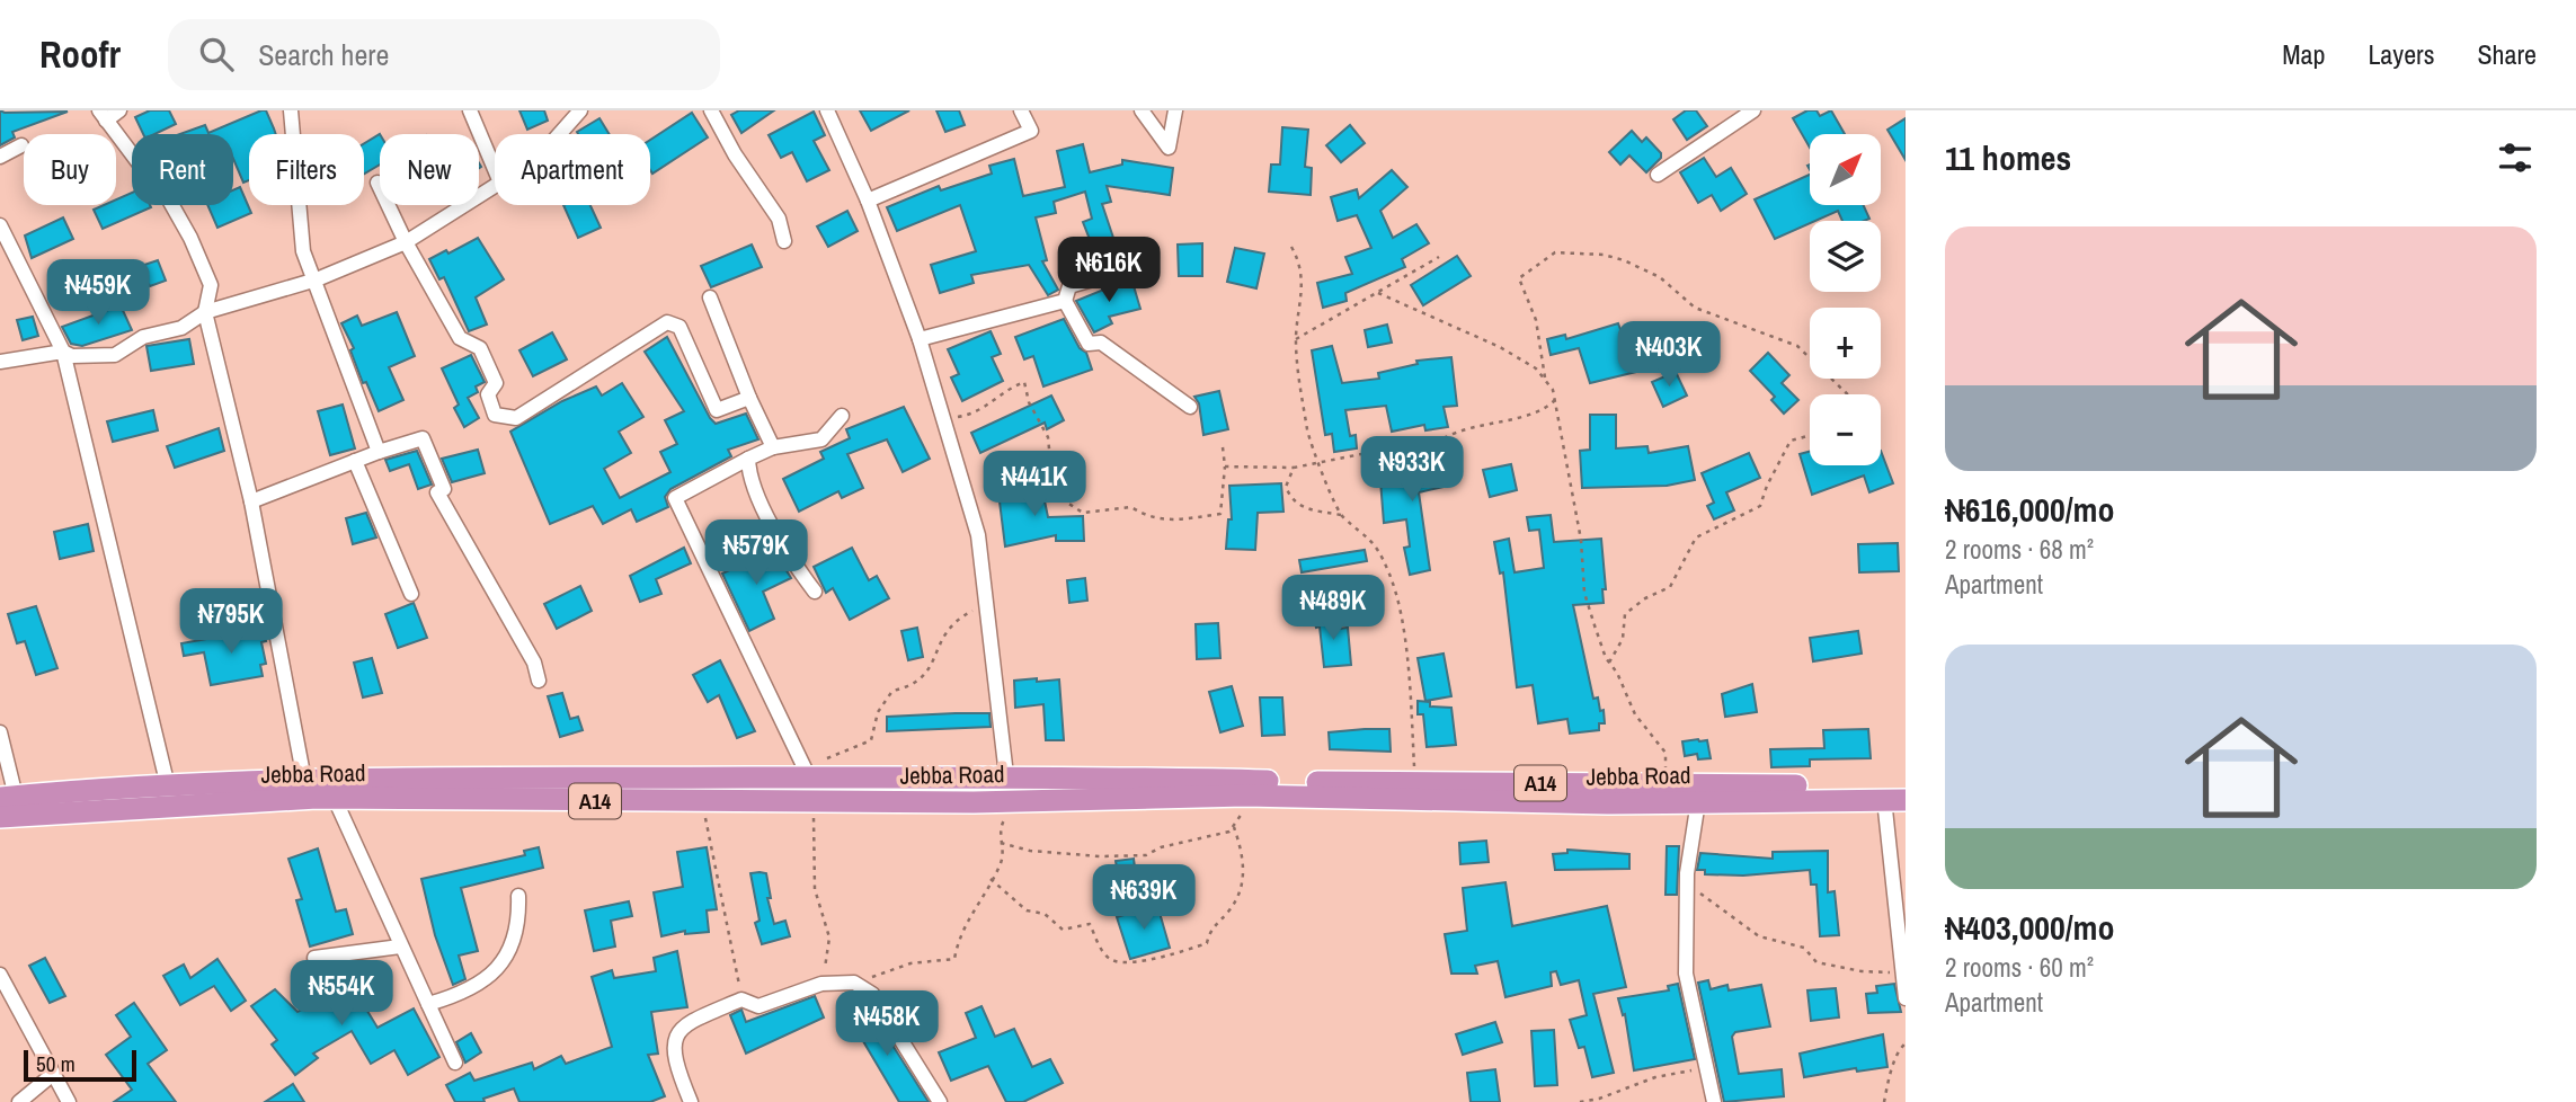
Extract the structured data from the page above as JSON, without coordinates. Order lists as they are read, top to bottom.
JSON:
{
  "streets": {
    "highway": ["Jebba Road", "A14"]
  },
  "scale_bar": "50 m",
  "north": "top right",
  "page": {
    "header": "Roofr",
    "search": "Search here",
    "nav": ["Map", "Layers", "Share"],
    "heading": "11 homes",
    "map_buttons": ["+", "−"],
    "chip": [
      "Buy",
      "Rent",
      "Filters",
      "New",
      "Apartment"
    ],
    "list": [
      {
        "name": "₦616,000/mo",
        "note": "2 rooms · 68 m² · Apartment"
      },
      {
        "name": "₦403,000/mo",
        "note": "2 rooms · 60 m² · Apartment"
      }
    ],
    "price": [
      "₦616K",
      "₦459K",
      "₦403K",
      "₦933K",
      "₦441K",
      "₦579K",
      "₦489K",
      "₦795K",
      "₦639K",
      "₦554K",
      "₦458K"
    ],
    "scale": "50 m"
  }
}
